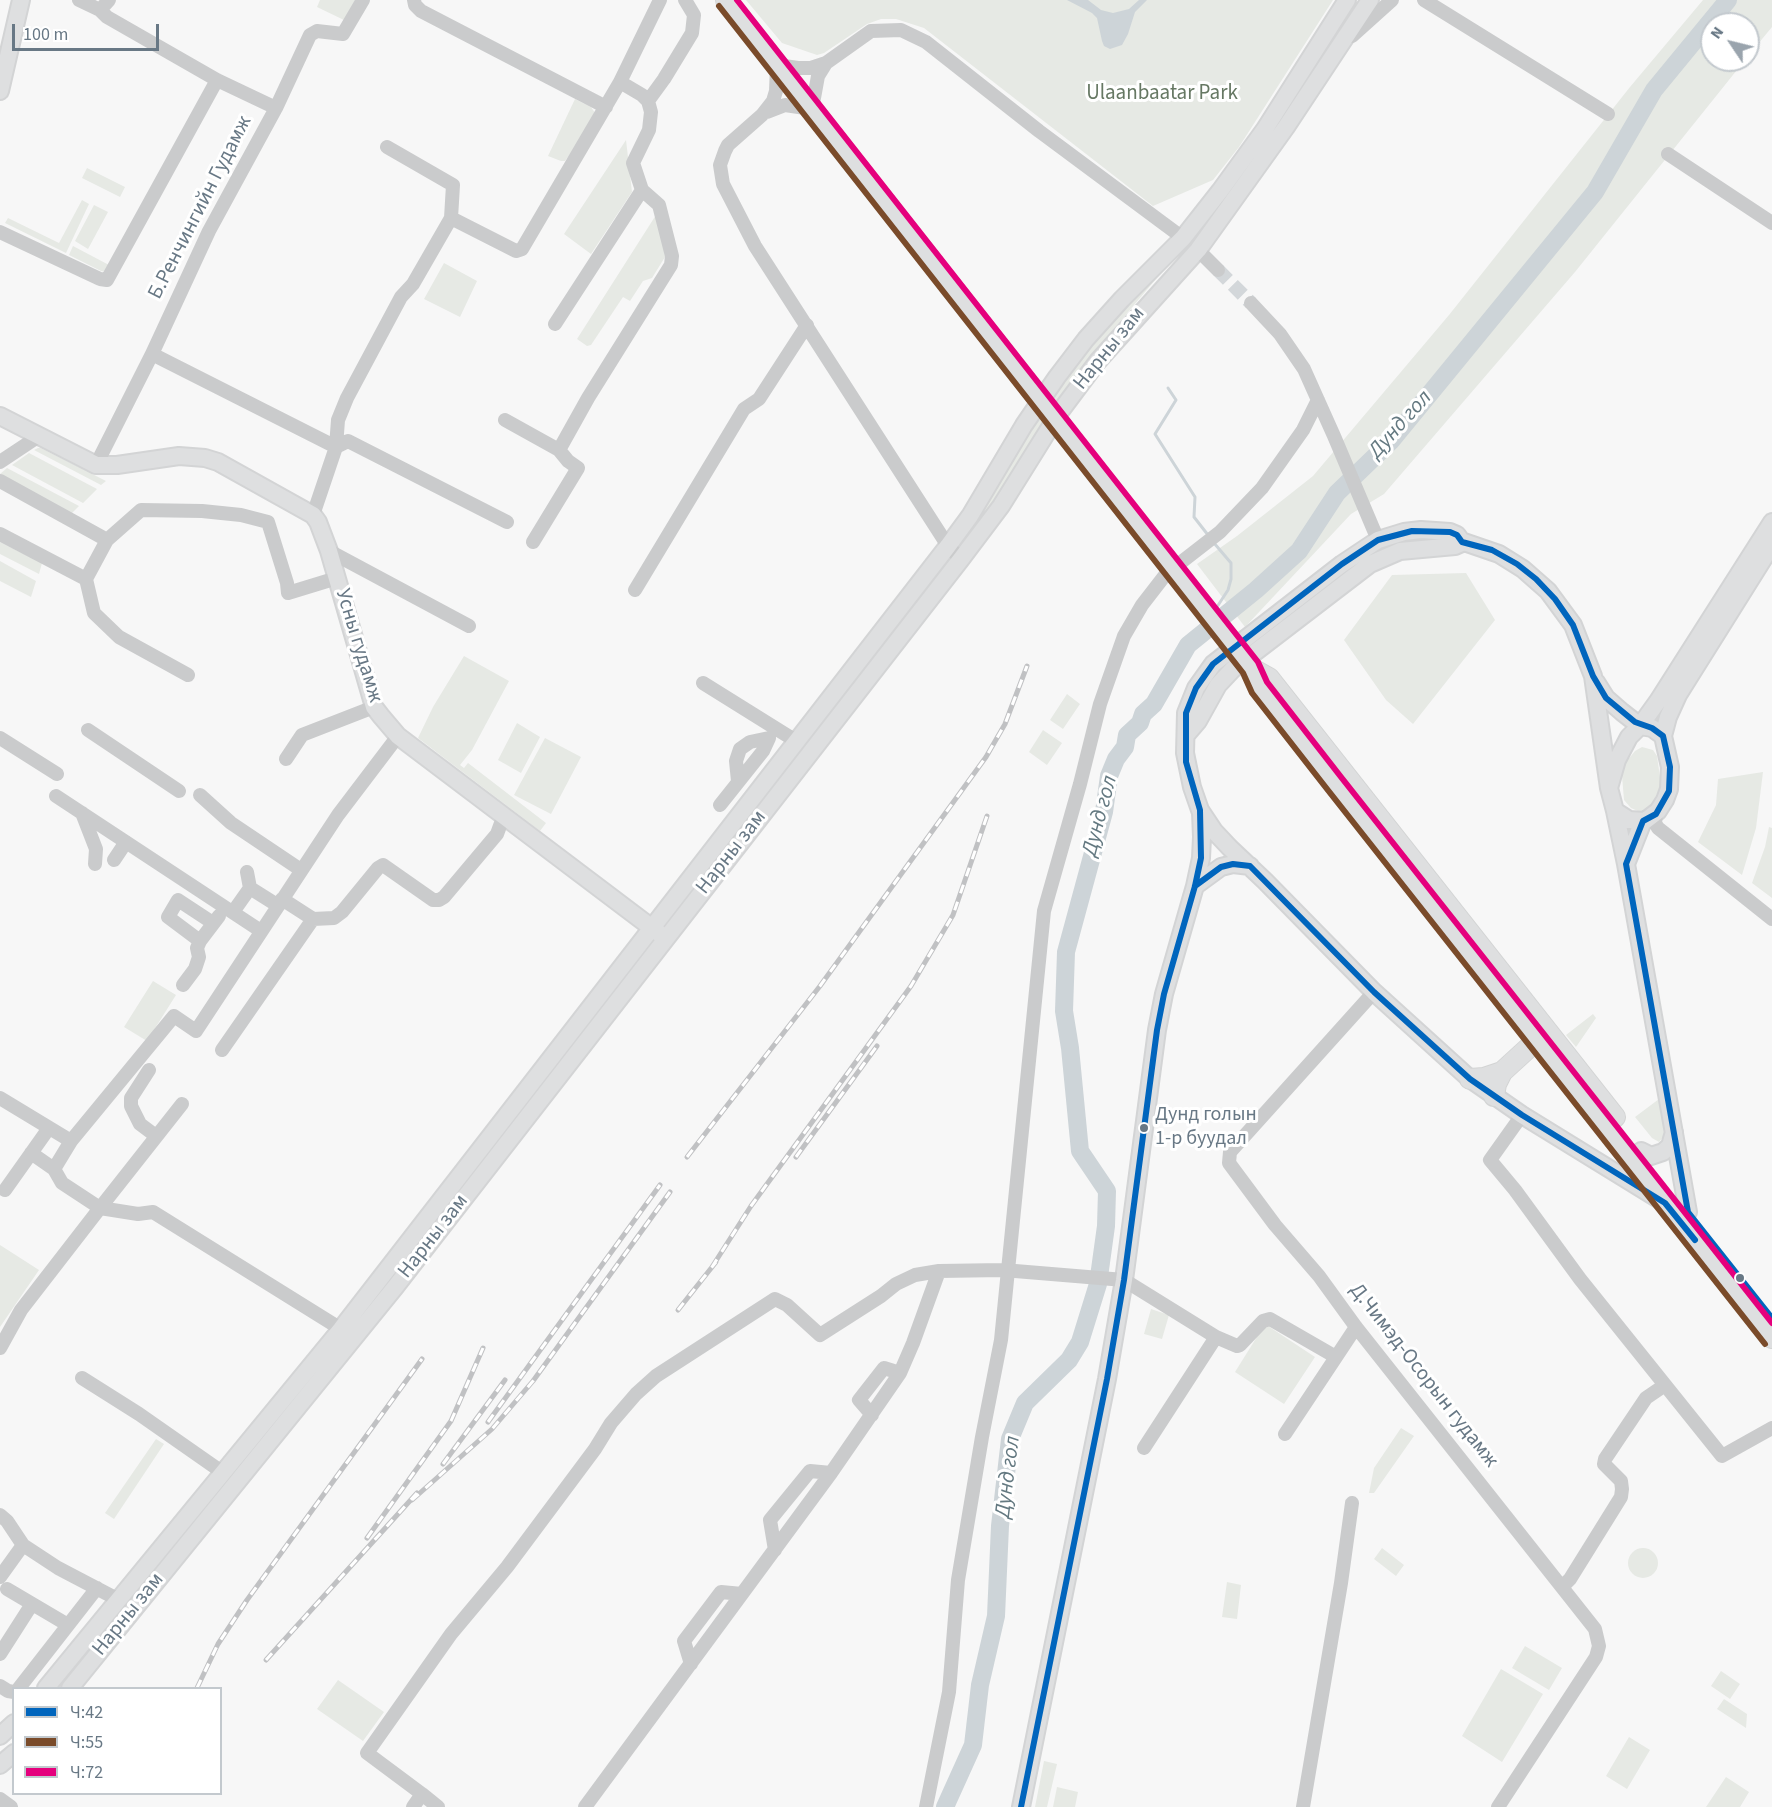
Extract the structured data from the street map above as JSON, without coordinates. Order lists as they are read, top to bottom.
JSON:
{
  "streets": {
    "main road": ["Нарны зам", "Усны гудамж"],
    "street": ["Б.Ренчингийн Гудамж", "Д.Чимэд-Осорын гудамж"]
  },
  "crossings": [
    ["Нарны зам", "Усны гудамж"]
  ],
  "water": ["Дунд гол"],
  "parks": ["Ulaanbaatar Park"],
  "places": ["Дунд голын 1-р буудал"],
  "lines": ["transit line Ч:72", "transit line Ч:55", "transit line Ч:42"],
  "legend": ["Ч:42", "Ч:55", "Ч:72"],
  "scale_bar": "100 m",
  "north": "top left"
}
